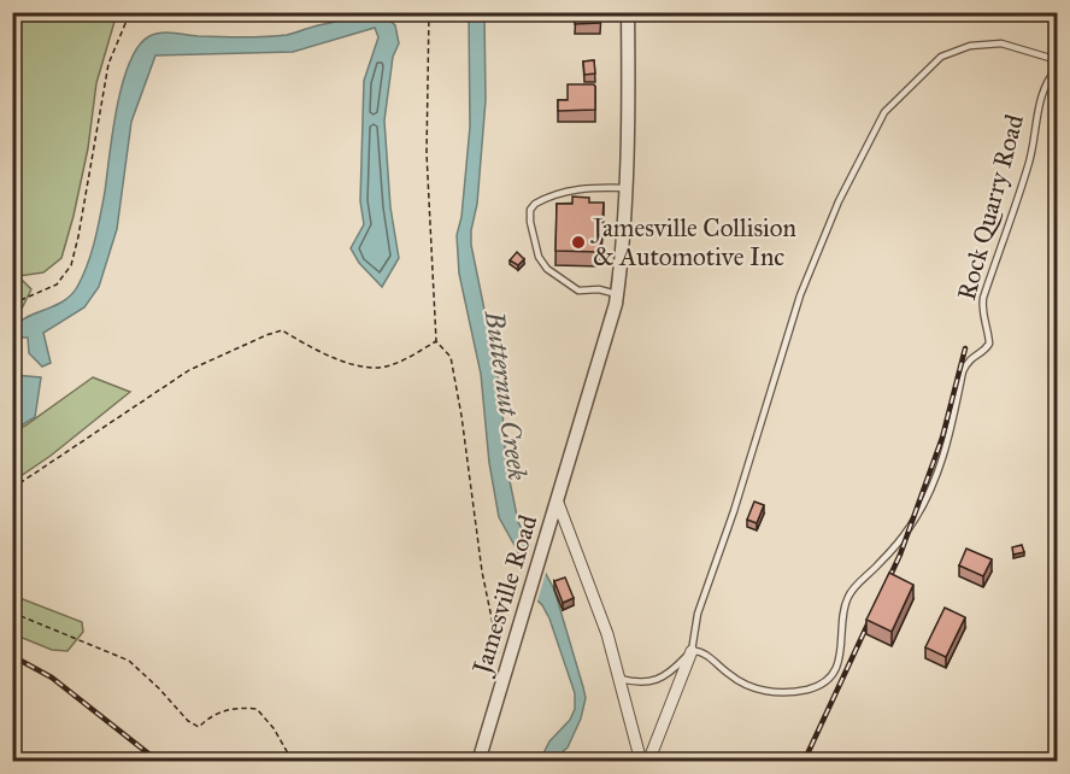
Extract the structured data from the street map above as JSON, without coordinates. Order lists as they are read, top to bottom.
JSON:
{
  "streets": {
    "street": ["Jamesville Road"],
    "lane": ["Rock Quarry Road"]
  },
  "water": ["Butternut Creek"],
  "places": ["Jamesville Collision & Automotive Inc"]
}
